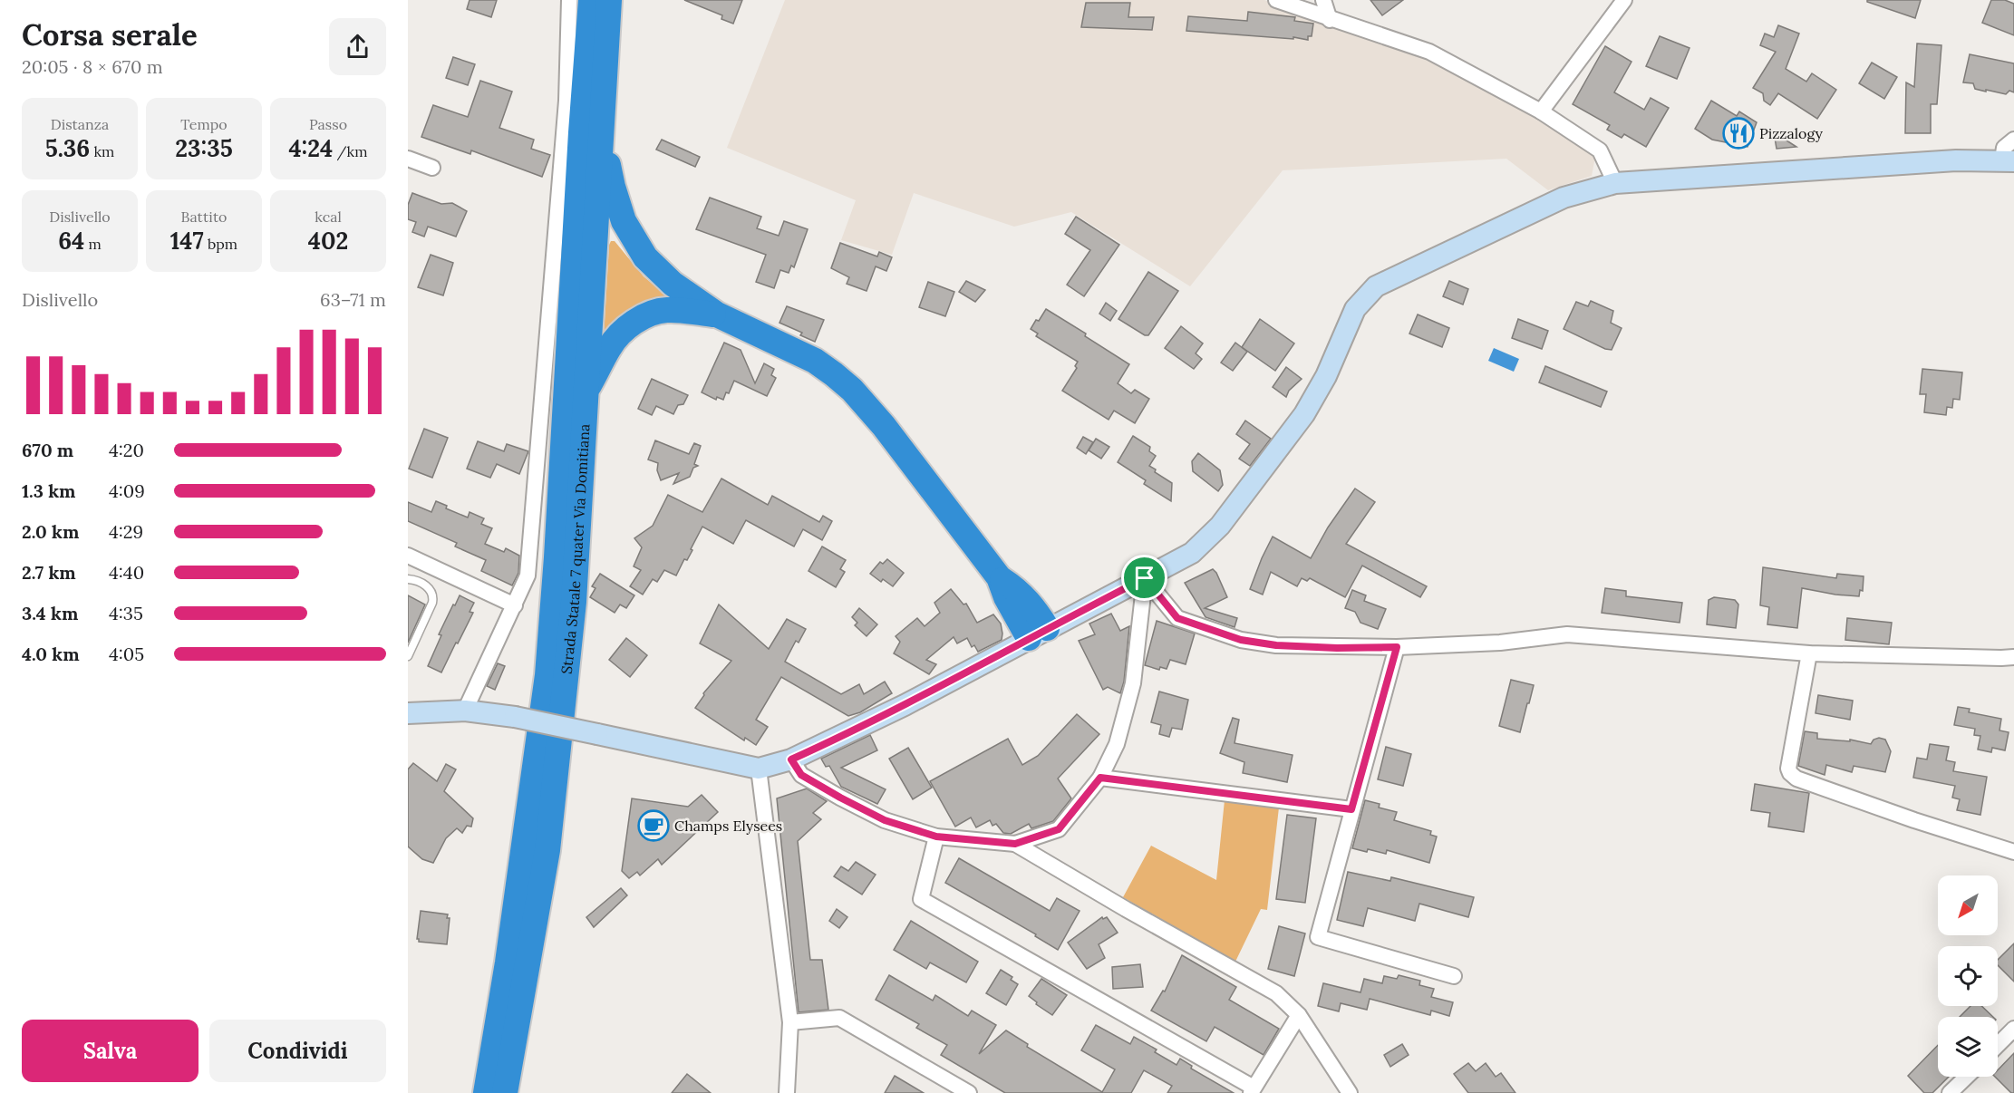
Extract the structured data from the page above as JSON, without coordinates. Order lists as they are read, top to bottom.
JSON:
{
  "streets": {
    "highway": ["Strada Statale 7 quater Via Domitiana"]
  },
  "places": {
    "restaurant": ["Pizzalogy"],
    "cafe": ["Champs Elysees"]
  },
  "north": "bottom left",
  "page": {
    "heading": ["Corsa serale", "20:05 · 8 × 670 m"],
    "stats": [
      ["Distanza", "5.36 km"],
      ["Tempo", "23:35"],
      ["Passo", "4:24 /km"],
      ["Dislivello", "64 m"],
      ["Battito", "147 bpm"],
      ["kcal", "402"]
    ],
    "chart": ["Dislivello", "63–71 m"],
    "list": [
      {
        "name": "670 m",
        "note": "4:20"
      },
      {
        "name": "1.3 km",
        "note": "4:09"
      },
      {
        "name": "2.0 km",
        "note": "4:29"
      },
      {
        "name": "2.7 km",
        "note": "4:40"
      },
      {
        "name": "3.4 km",
        "note": "4:35"
      },
      {
        "name": "4.0 km",
        "note": "4:05"
      }
    ],
    "buttons": ["Salva", "Condividi"]
  }
}
